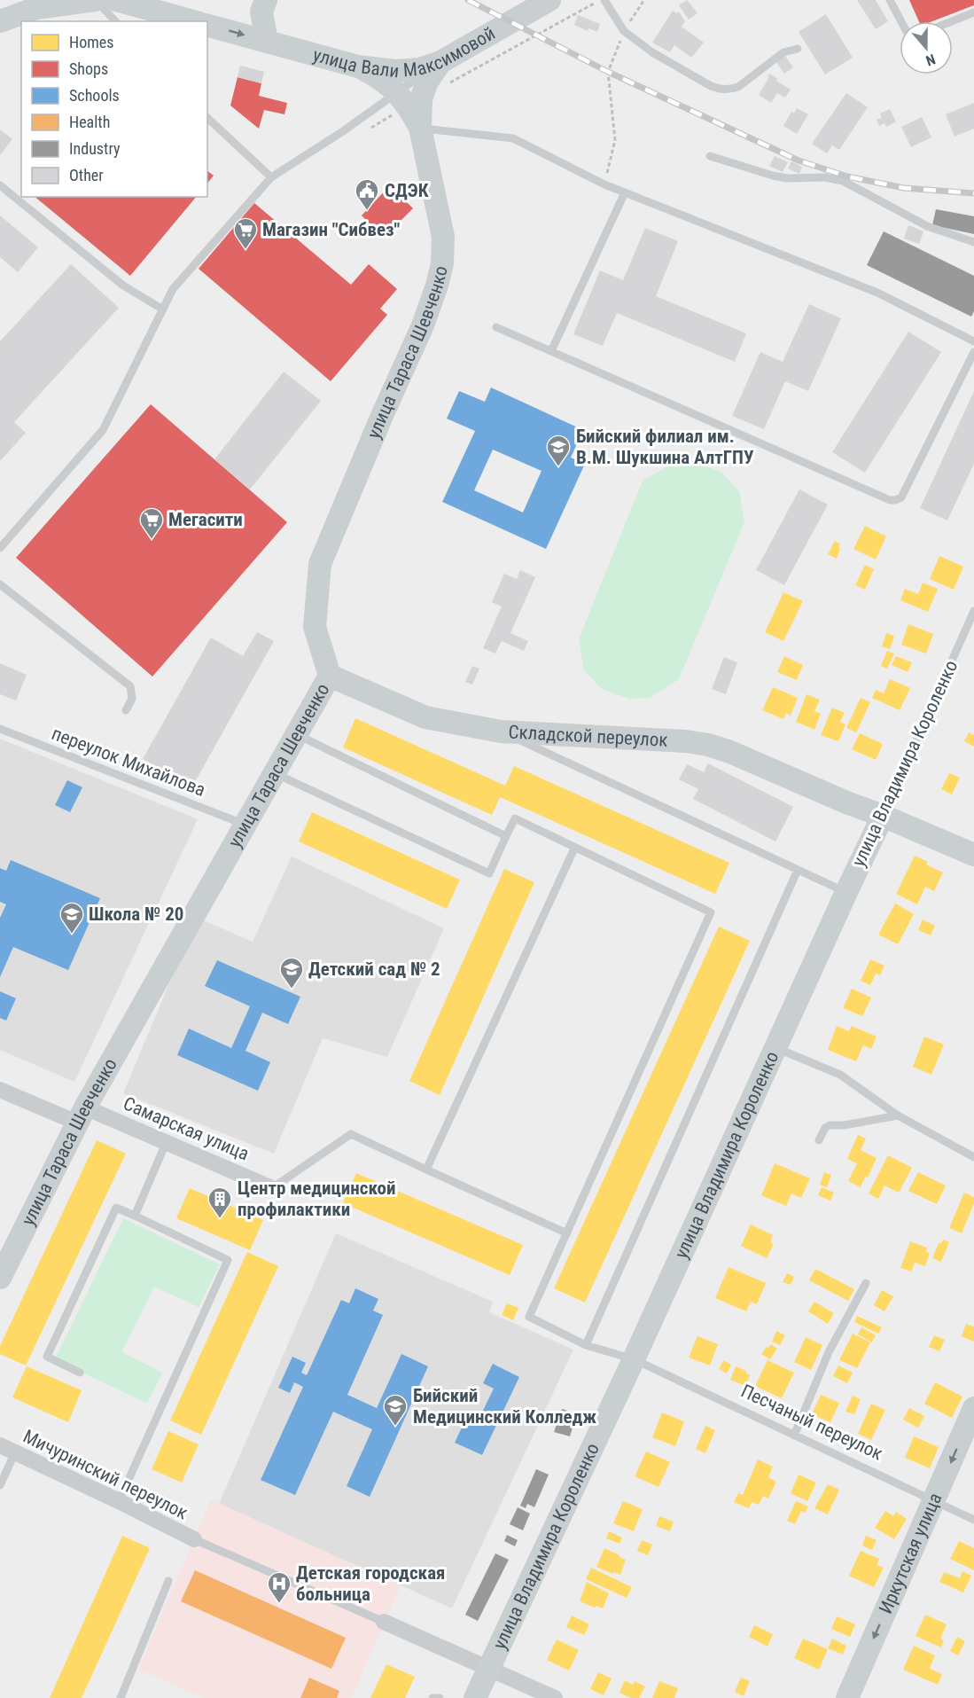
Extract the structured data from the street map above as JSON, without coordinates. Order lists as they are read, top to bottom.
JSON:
{
  "streets": {
    "street": [
      "улица Вали Максимовой",
      "улица Тараса Шевченко",
      "Складской переулок",
      "улица Владимира Короленко",
      "Самарская улица",
      "Мичуринский переулок",
      "Иркутская улица"
    ],
    "lane": ["переулок Михайлова", "Песчаный переулок"]
  },
  "crossings": [
    ["улица Вали Максимовой", "улица Тараса Шевченко"],
    ["улица Тараса Шевченко", "Складской переулок"],
    ["улица Тараса Шевченко", "переулок Михайлова"],
    ["улица Тараса Шевченко", "Самарская улица"],
    ["Складской переулок", "улица Владимира Короленко"],
    ["улица Владимира Короленко", "Песчаный переулок"],
    ["Песчаный переулок", "Иркутская улица"]
  ],
  "one_way": ["Иркутская улица"],
  "places": {
    "public building": ["СДЭК"],
    "supermarket": ["Магазин \"Сибвез\"", "Мегасити"],
    "school or university": [
      "Бийский филиал им. В.М. Шукшина АлтГПУ",
      "Школа № 20",
      "Детский сад № 2",
      "Бийский Медицинский Колледж"
    ],
    "building": ["Центр медицинской профилактики"],
    "hospital": ["Детская городская больница"]
  },
  "legend": [
    "Homes",
    "Shops",
    "Schools",
    "Health",
    "Industry",
    "Other"
  ],
  "north": "bottom"
}
